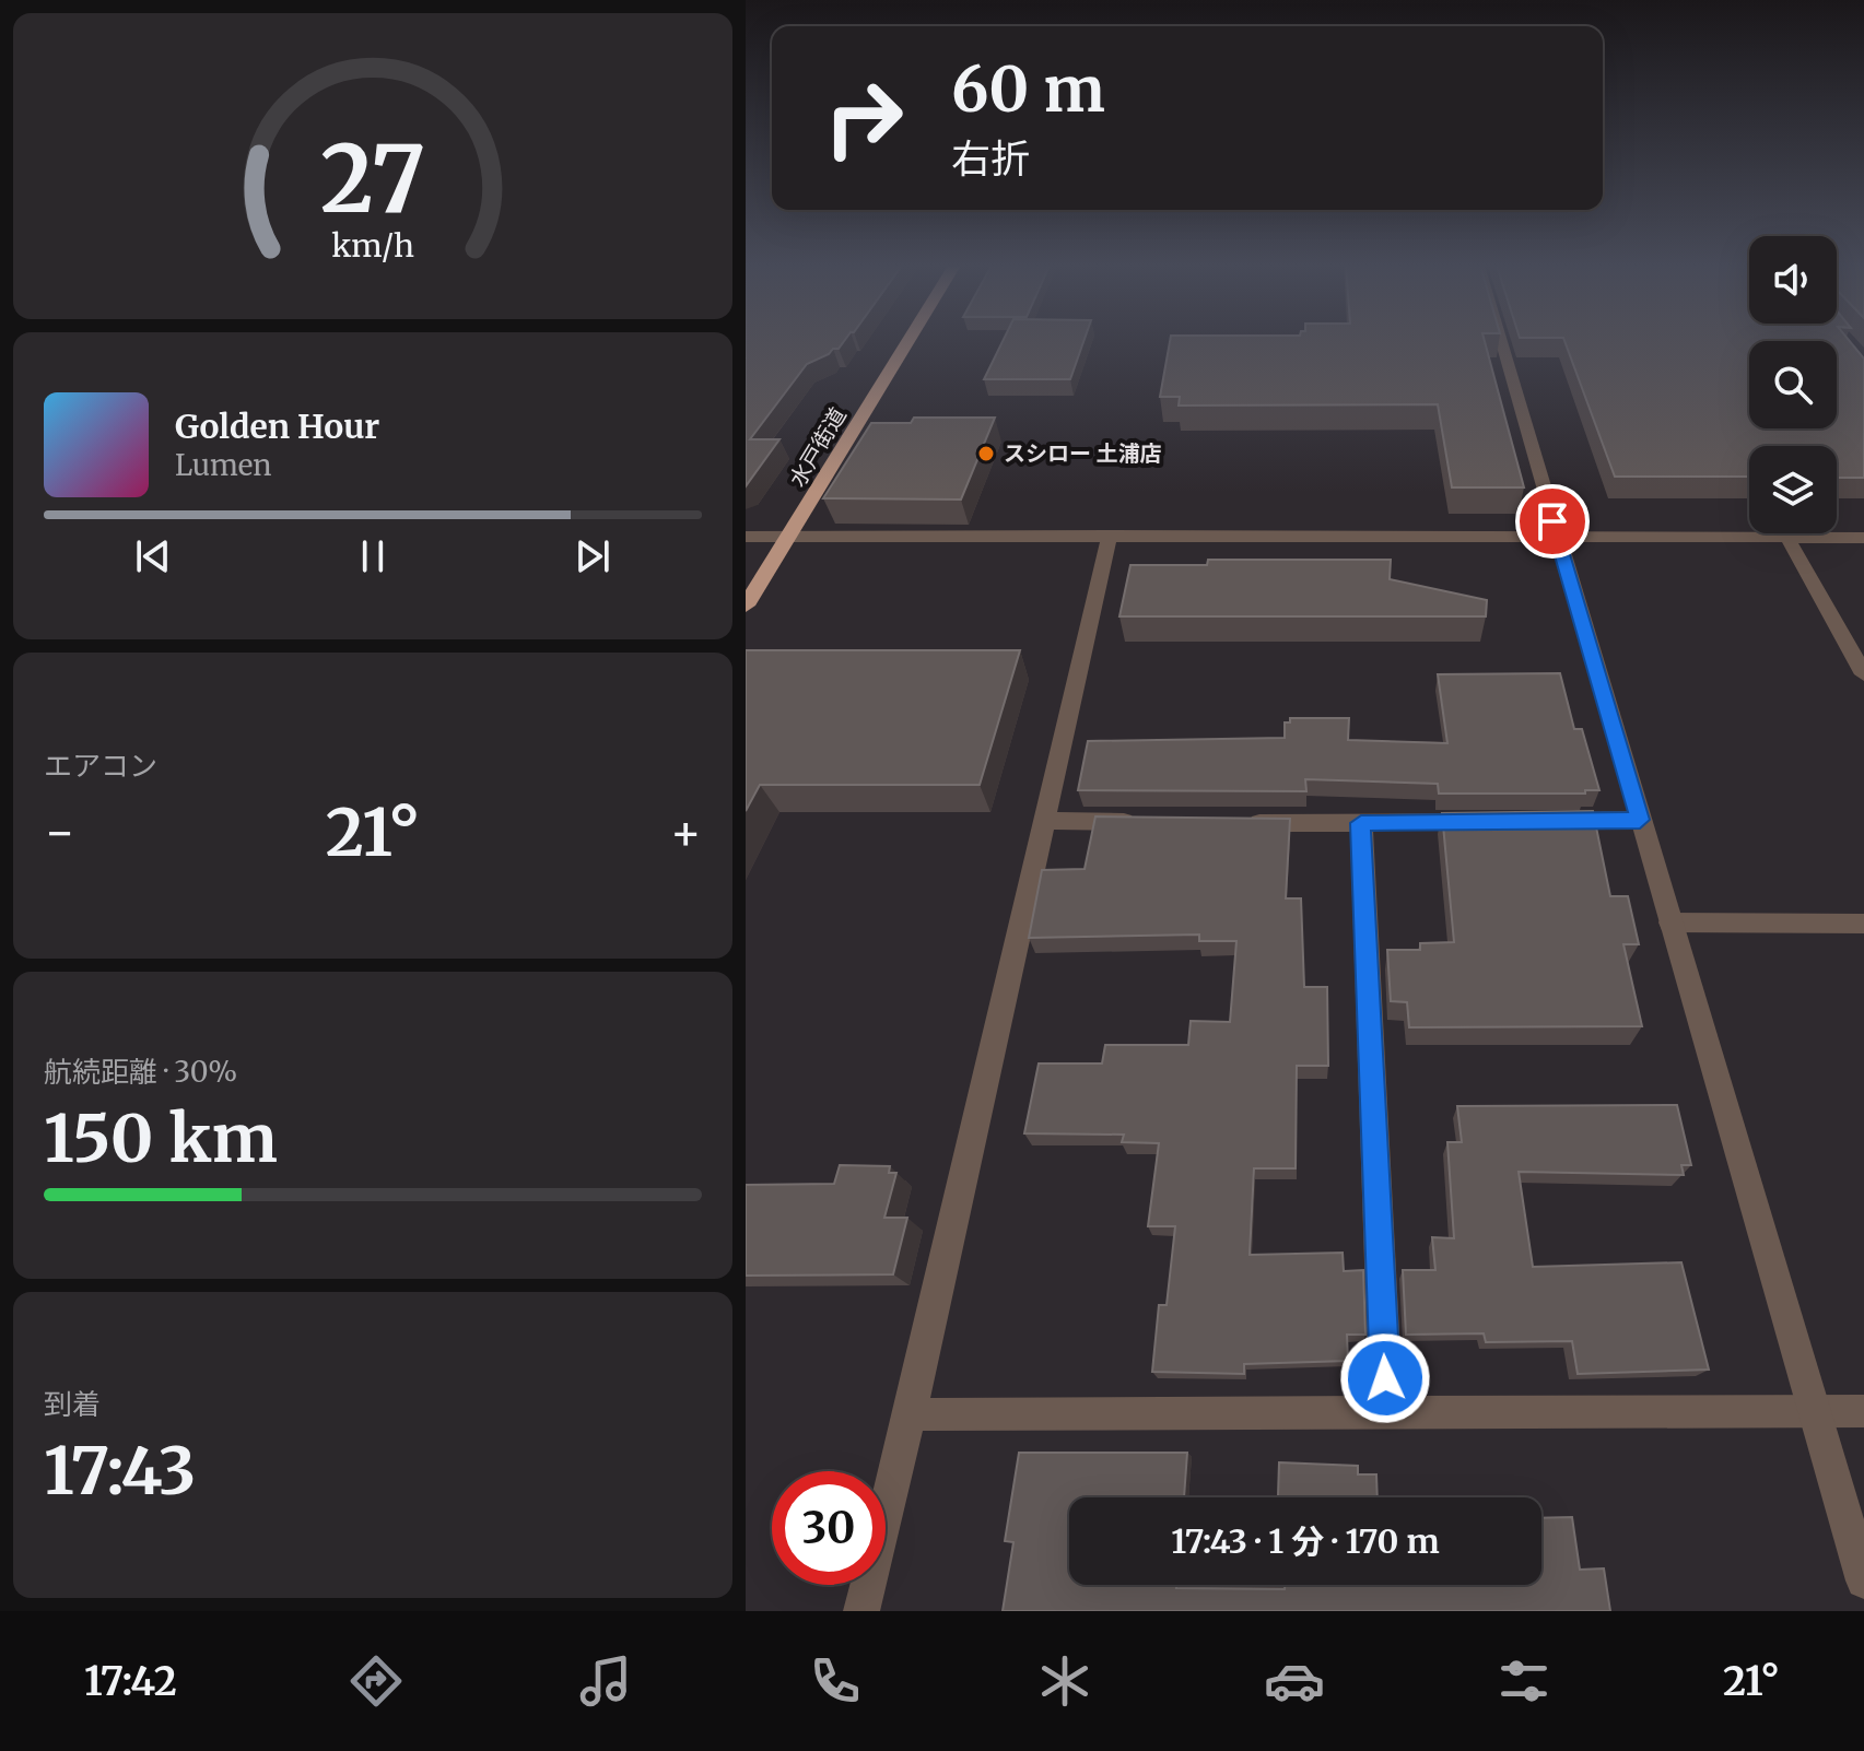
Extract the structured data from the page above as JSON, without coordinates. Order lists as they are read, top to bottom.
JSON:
{
  "streets": {
    "highway": ["水戸街道"]
  },
  "places": ["スシロー 土浦店"],
  "page": {
    "turn": ["60 m", "右折"],
    "song": ["Golden Hour", "Lumen"],
    "tile": [
      "エアコン",
      ["航続距離 · 30%", "150 km"],
      ["到着", "17:43"]
    ],
    "heat": ["−", "21°", "+"],
    "limit": "30",
    "trip": "17:43 · 1 分 · 170 m",
    "tabs": ["17:42", "21°"],
    "gauge": ["27", "km/h"]
  }
}
